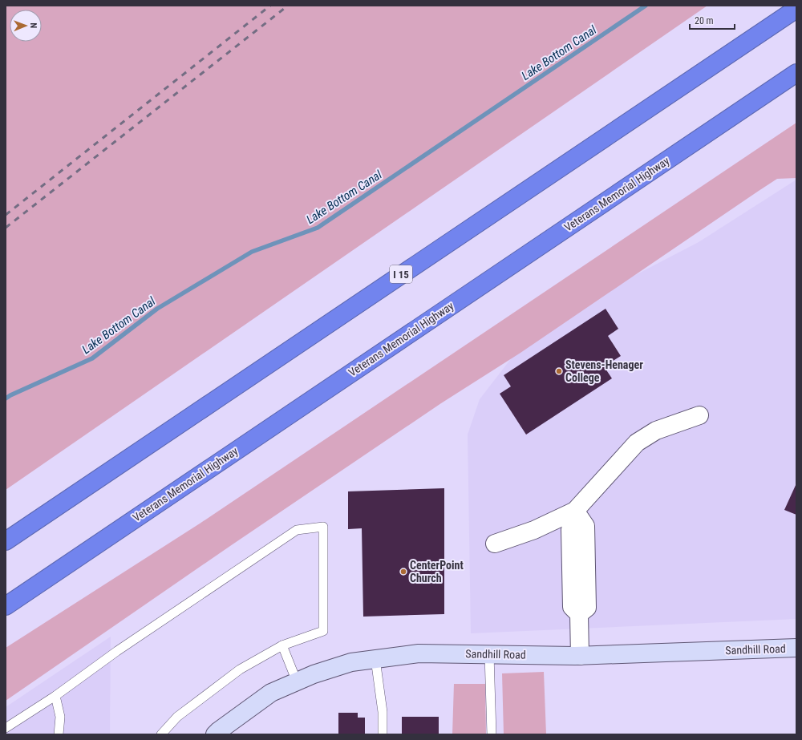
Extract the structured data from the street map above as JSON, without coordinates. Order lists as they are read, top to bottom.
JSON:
{
  "streets": {
    "highway": ["Veterans Memorial Highway", "I 15"],
    "street": ["Sandhill Road"]
  },
  "water": ["Lake Bottom Canal"],
  "places": ["Stevens-Henager College", "CenterPoint Church"],
  "scale_bar": "20 m",
  "north": "right"
}
